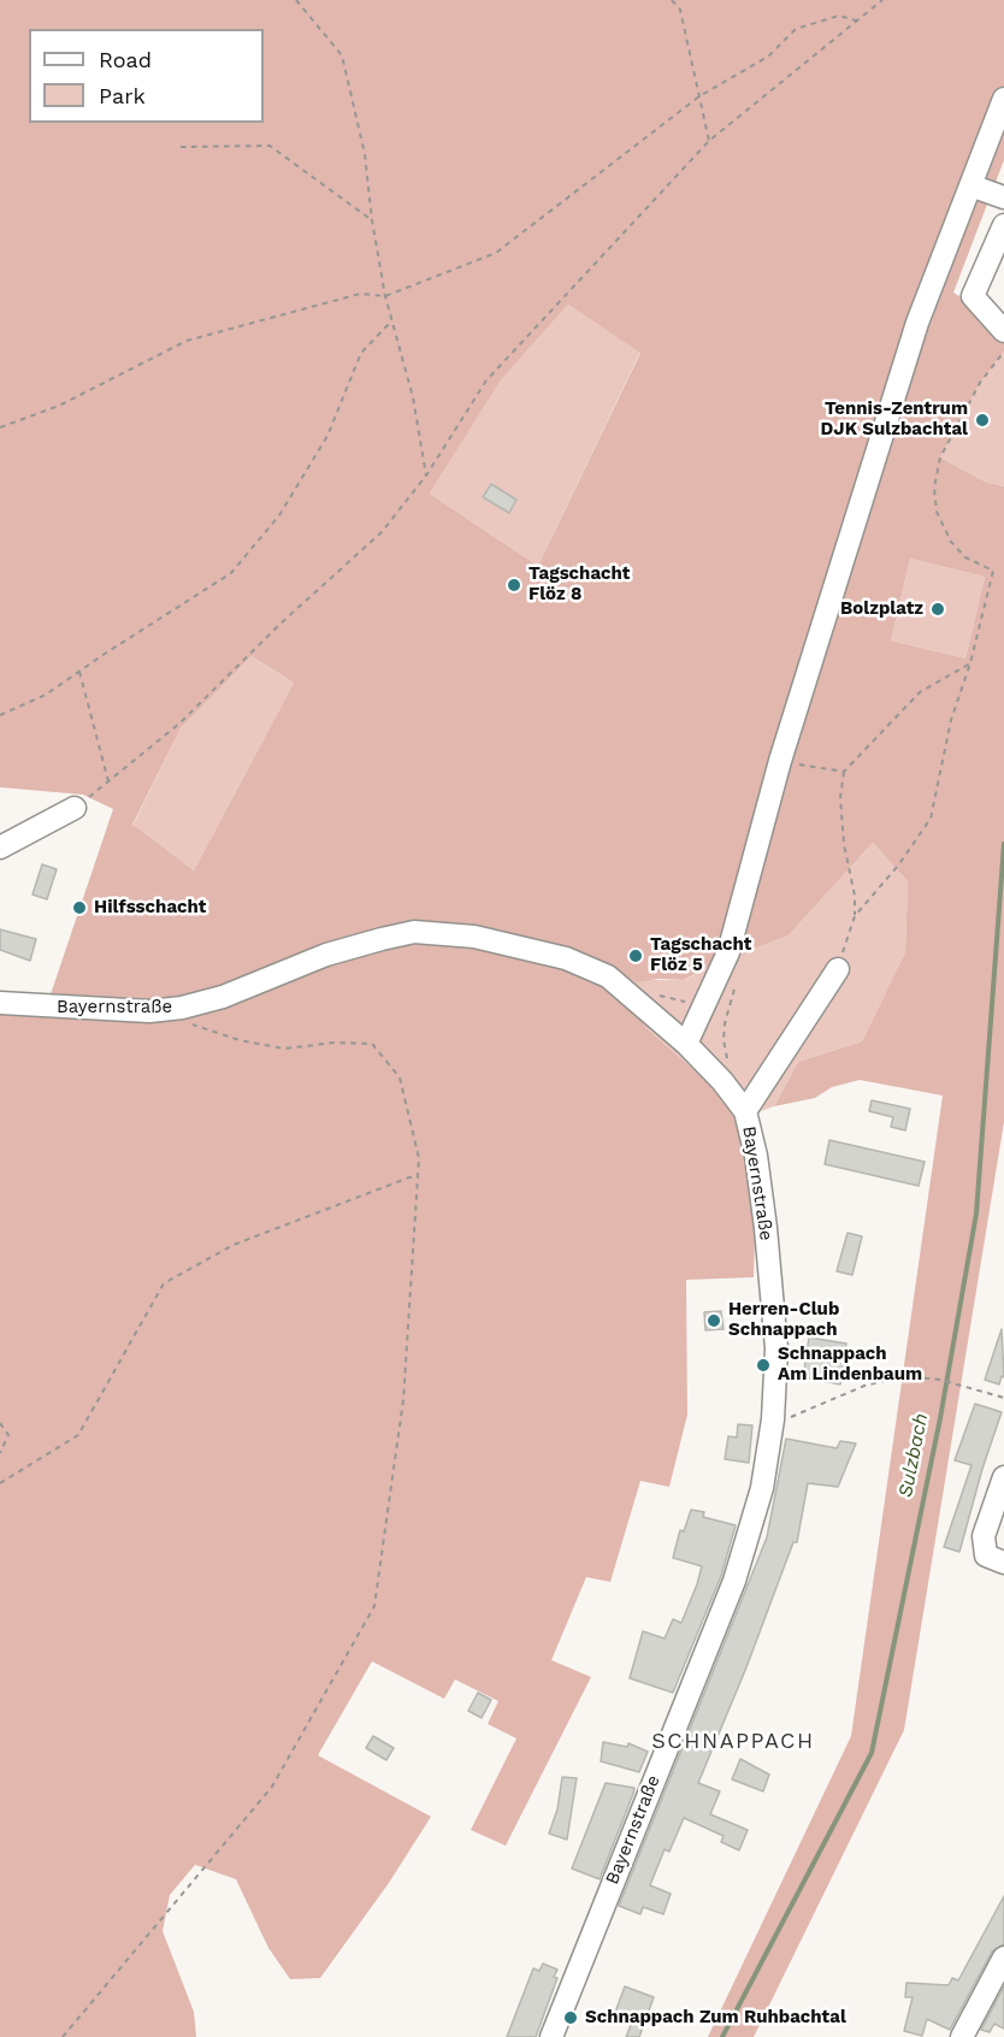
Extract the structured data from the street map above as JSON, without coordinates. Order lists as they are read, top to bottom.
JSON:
{
  "streets": {
    "street": ["Bayernstraße"]
  },
  "districts": ["SCHNAPPACH"],
  "water": ["Sulzbach"],
  "places": [
    "Tennis-Zentrum DJK Sulzbachtal",
    "Tagschacht Flöz 8",
    "Bolzplatz",
    "Hilfsschacht",
    "Tagschacht Flöz 5",
    "Herren-Club Schnappach",
    "Schnappach Am Lindenbaum",
    "Schnappach Zum Ruhbachtal"
  ],
  "legend": ["Road", "Park"]
}
